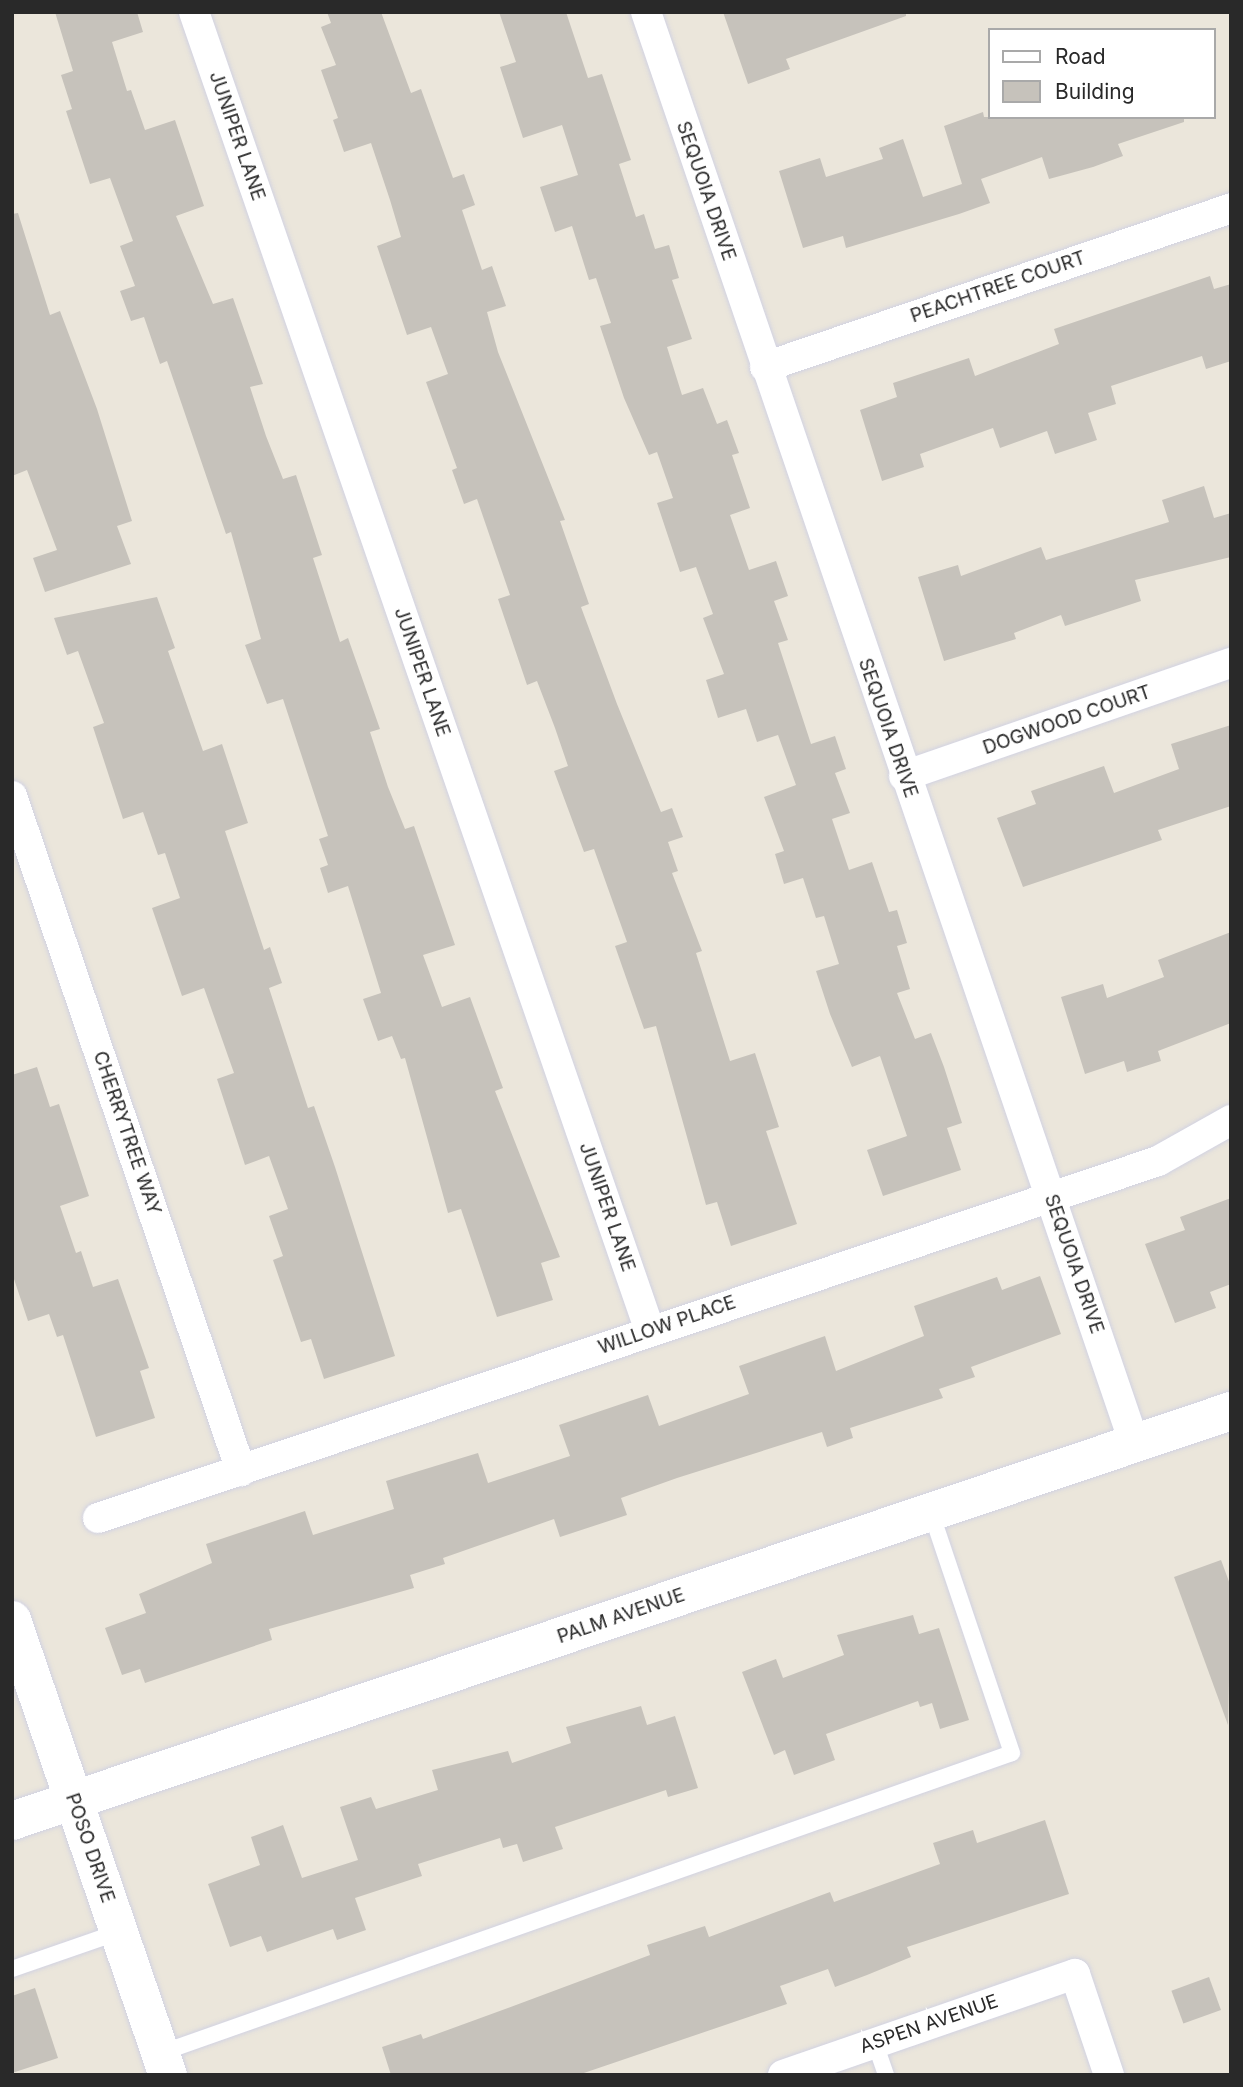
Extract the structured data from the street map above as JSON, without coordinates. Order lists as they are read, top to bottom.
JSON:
{
  "streets": {
    "main road": ["PALM AVENUE", "POSO DRIVE"],
    "street": [
      "JUNIPER LANE",
      "SEQUOIA DRIVE",
      "PEACHTREE COURT",
      "DOGWOOD COURT",
      "CHERRYTREE WAY",
      "WILLOW PLACE",
      "ASPEN AVENUE"
    ]
  },
  "crossings": [
    ["JUNIPER LANE", "WILLOW PLACE"],
    ["SEQUOIA DRIVE", "PEACHTREE COURT"],
    ["SEQUOIA DRIVE", "DOGWOOD COURT"],
    ["SEQUOIA DRIVE", "WILLOW PLACE"],
    ["SEQUOIA DRIVE", "PALM AVENUE"],
    ["CHERRYTREE WAY", "WILLOW PLACE"],
    ["PALM AVENUE", "POSO DRIVE"]
  ],
  "legend": ["Road", "Building"]
}
